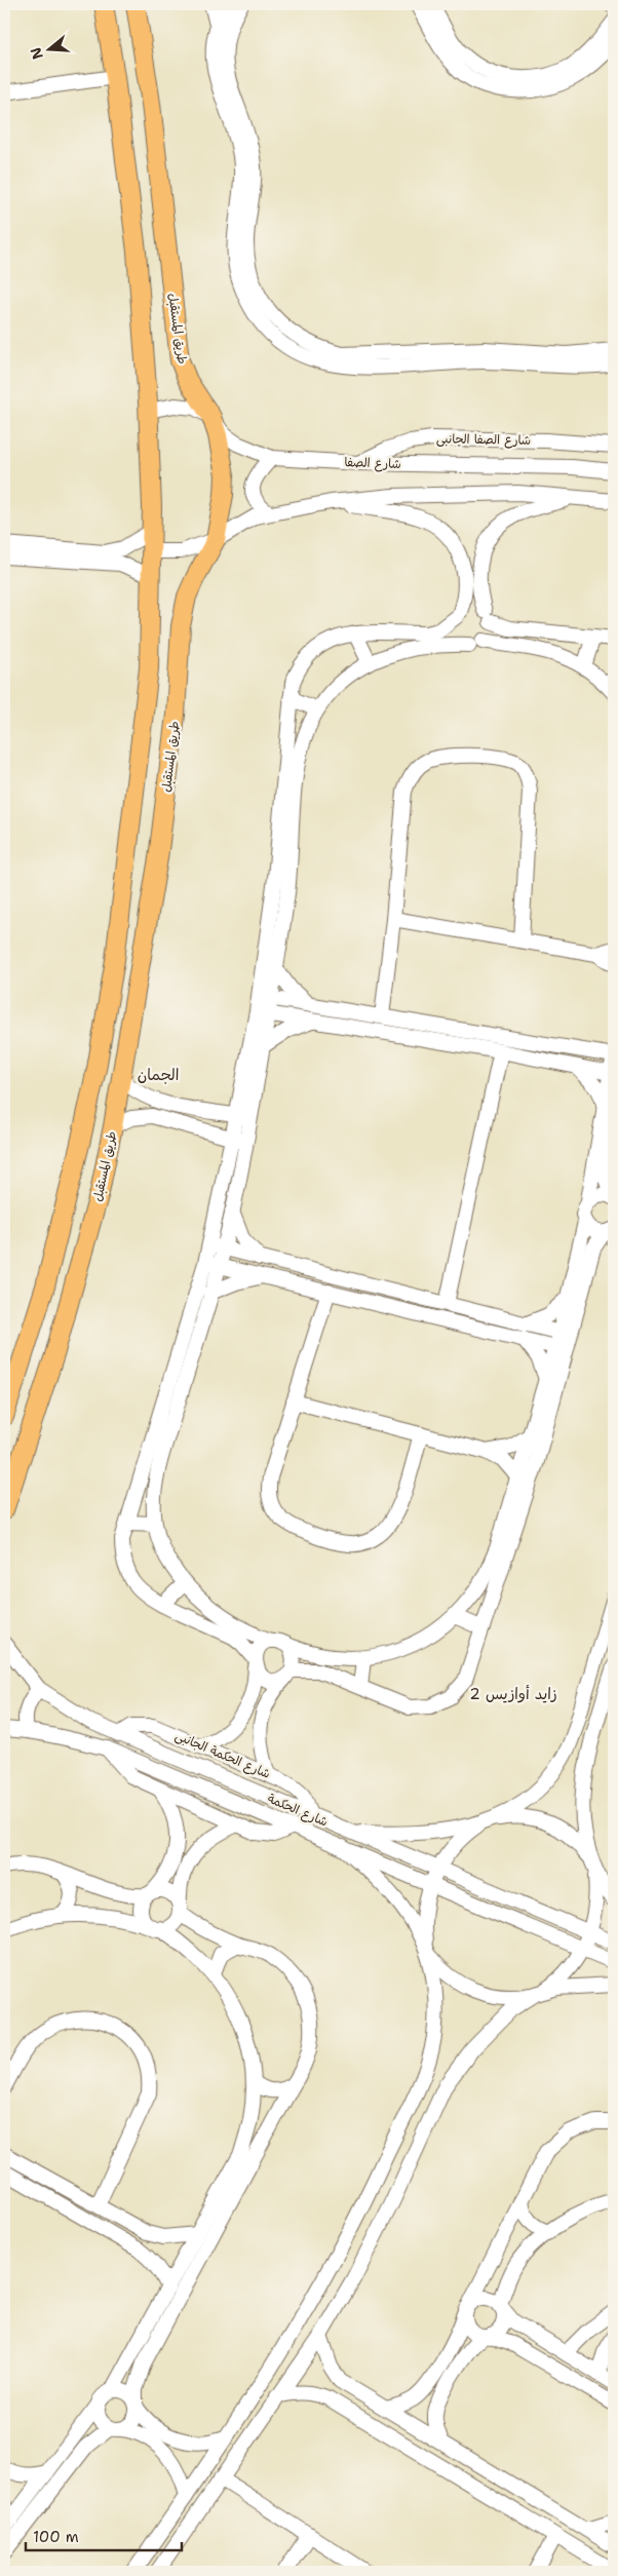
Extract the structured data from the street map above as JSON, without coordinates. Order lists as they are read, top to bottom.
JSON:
{
  "streets": {
    "main road": ["طريق المستقبل"],
    "street": [
      "شارع الصفا الجانبى",
      "شارع الصفا",
      "شارع الحكمة الجانبى",
      "شارع الحكمة"
    ]
  },
  "crossings": [
    ["طريق المستقبل", "شارع الصفا"],
    ["شارع الصفا الجانبى", "شارع الصفا"],
    ["شارع الحكمة الجانبى", "شارع الحكمة"]
  ],
  "districts": ["الجمان", "زايد أوازيس 2"],
  "scale_bar": "100 m",
  "north": "left"
}
